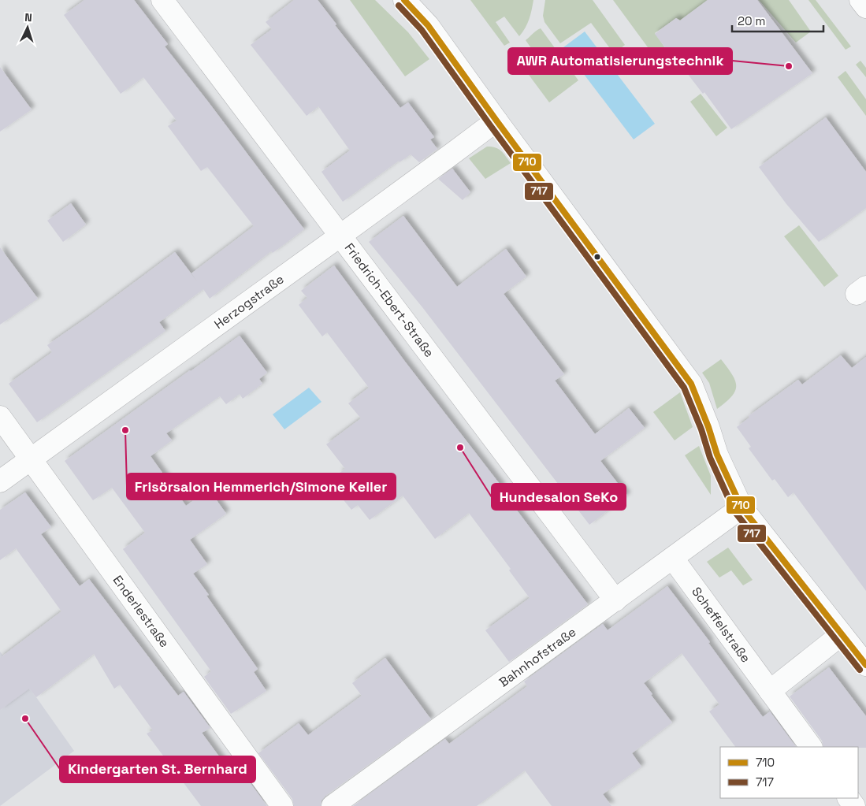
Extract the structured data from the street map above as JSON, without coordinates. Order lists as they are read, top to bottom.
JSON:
{
  "streets": {
    "street": [
      "Friedrich-Ebert-Straße",
      "Herzogstraße",
      "Enderlestraße",
      "Scheffelstraße",
      "Bahnhofstraße"
    ]
  },
  "crossings": [
    ["Friedrich-Ebert-Straße", "Herzogstraße"],
    ["Friedrich-Ebert-Straße", "Bahnhofstraße"],
    ["Herzogstraße", "Enderlestraße"],
    ["Scheffelstraße", "Bahnhofstraße"]
  ],
  "places": [
    "AWR Automatisierungstechnik",
    "Frisörsalon Hemmerich/Simone Keller",
    "Hundesalon SeKo",
    "Kindergarten St. Bernhard"
  ],
  "lines": ["transit line 710", "transit line 717"],
  "legend": ["710", "717"],
  "scale_bar": "20 m",
  "north": "top"
}
